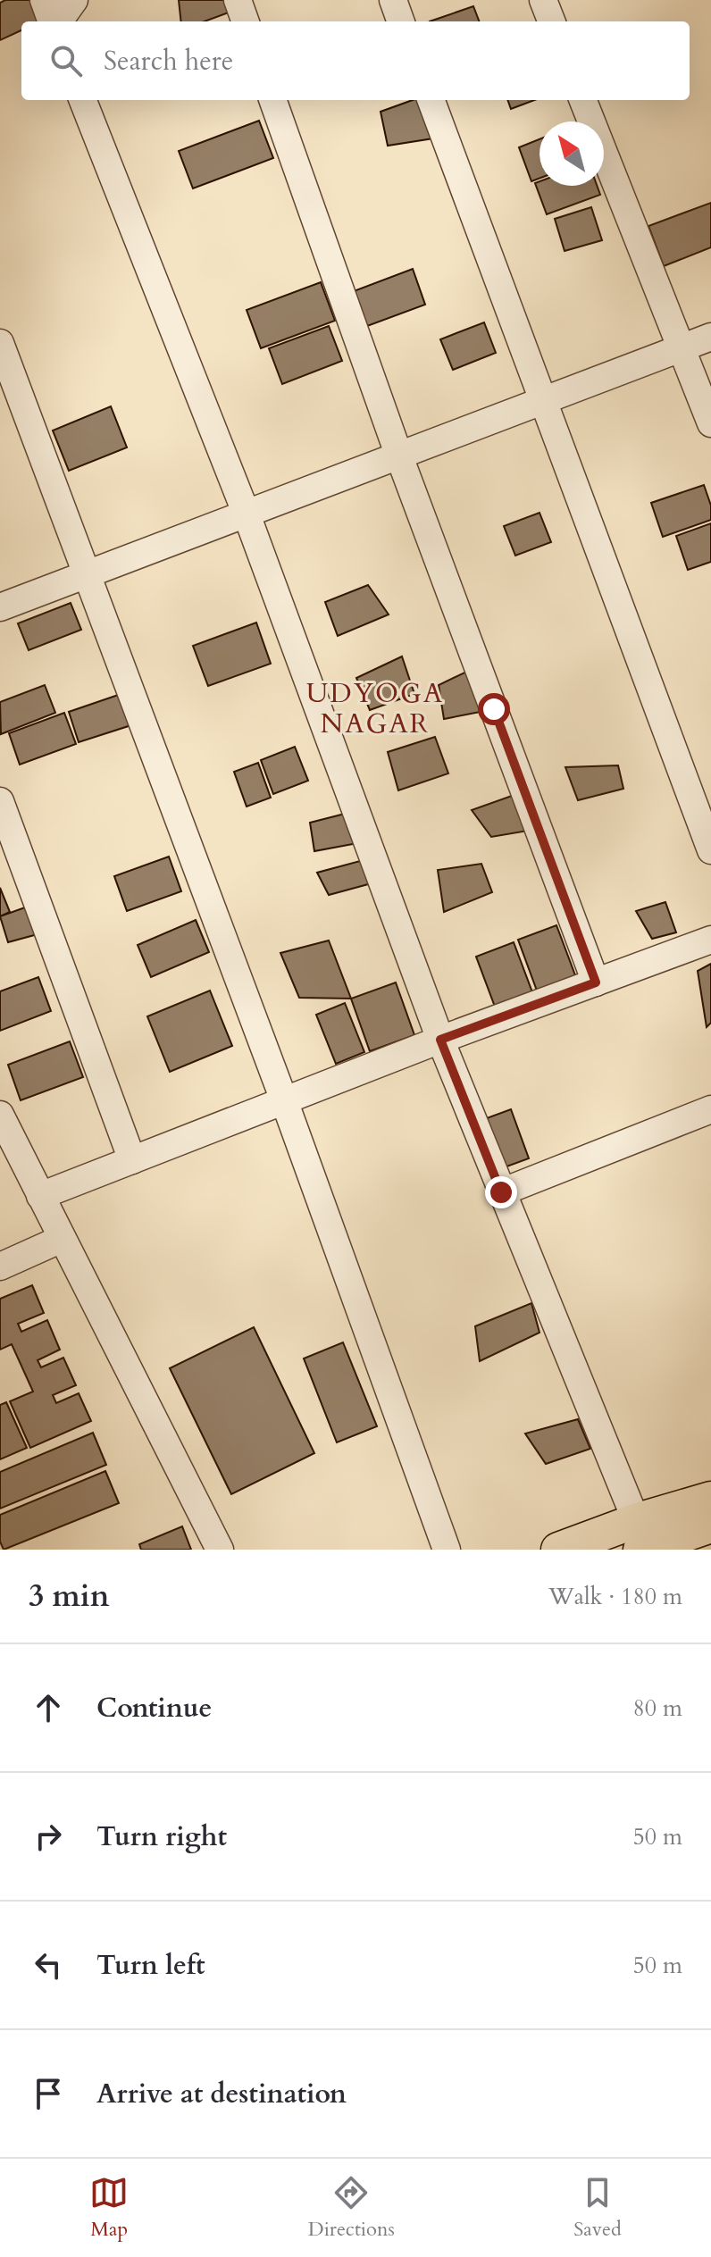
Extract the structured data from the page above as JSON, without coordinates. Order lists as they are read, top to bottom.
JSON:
{
  "districts": ["UDYOGA NAGAR"],
  "north": "top left",
  "page": {
    "search": "Search here",
    "heading": ["3 min", "Walk · 180 m"],
    "list": [
      ["Continue", "80 m"],
      ["Turn right", "50 m"],
      ["Turn left", "50 m"],
      "Arrive at destination"
    ],
    "nav": ["Map", "Directions", "Saved"]
  }
}
